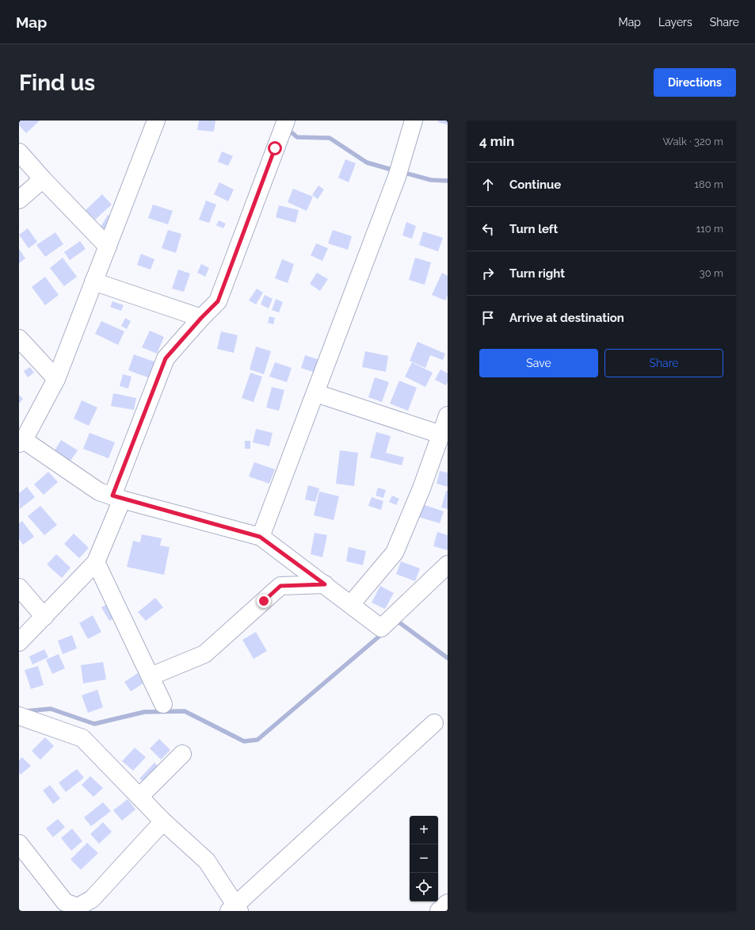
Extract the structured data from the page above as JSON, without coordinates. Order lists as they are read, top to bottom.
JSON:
{
  "page": {
    "header": "Map",
    "nav": ["Map", "Layers", "Share"],
    "buttons": [
      "Directions",
      ["Save", "Share"]
    ],
    "title": "Find us",
    "heading": ["4 min", "Walk · 320 m"],
    "list": [
      ["Continue", "180 m"],
      ["Turn left", "110 m"],
      ["Turn right", "30 m"],
      "Arrive at destination"
    ],
    "map_buttons": ["+", "−"]
  }
}
